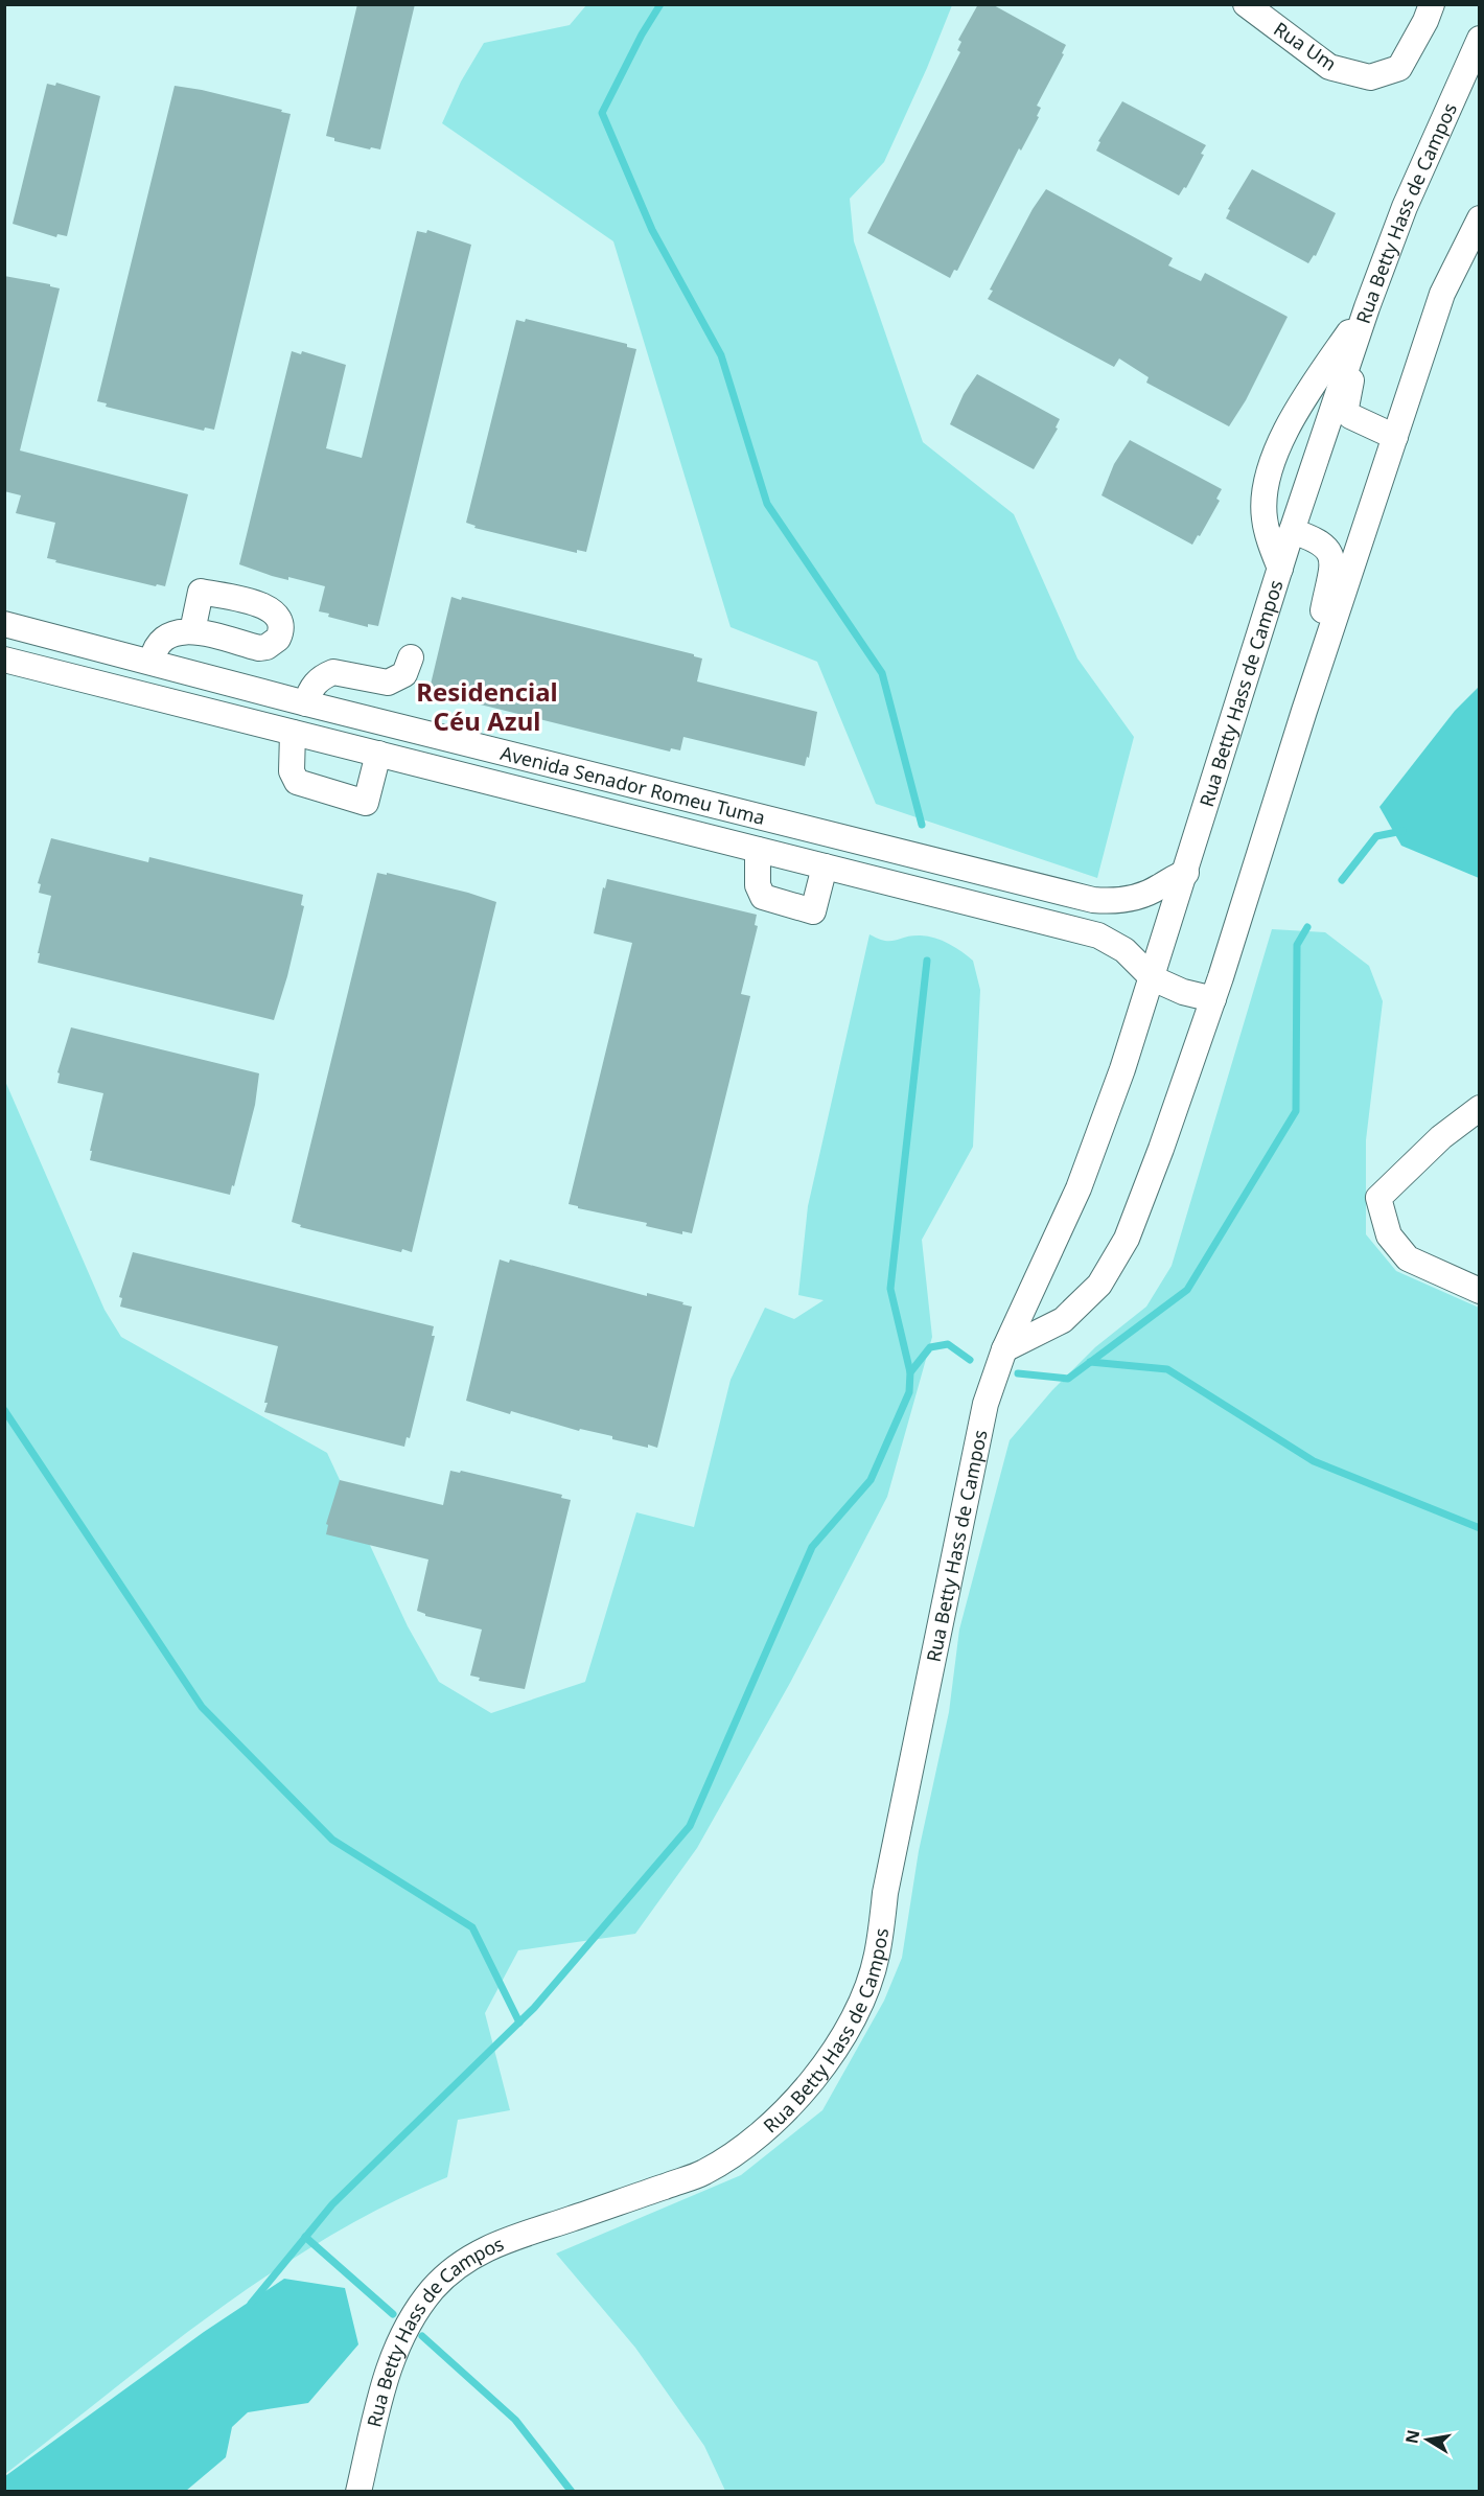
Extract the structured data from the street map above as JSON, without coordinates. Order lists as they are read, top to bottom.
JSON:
{
  "streets": {
    "street": ["Rua Um", "Rua Betty Hass de Campos", "Avenida Senador Romeu Tuma"]
  },
  "crossings": [
    ["Rua Betty Hass de Campos", "Avenida Senador Romeu Tuma"]
  ],
  "districts": ["Residencial Céu Azul"],
  "north": "left"
}
